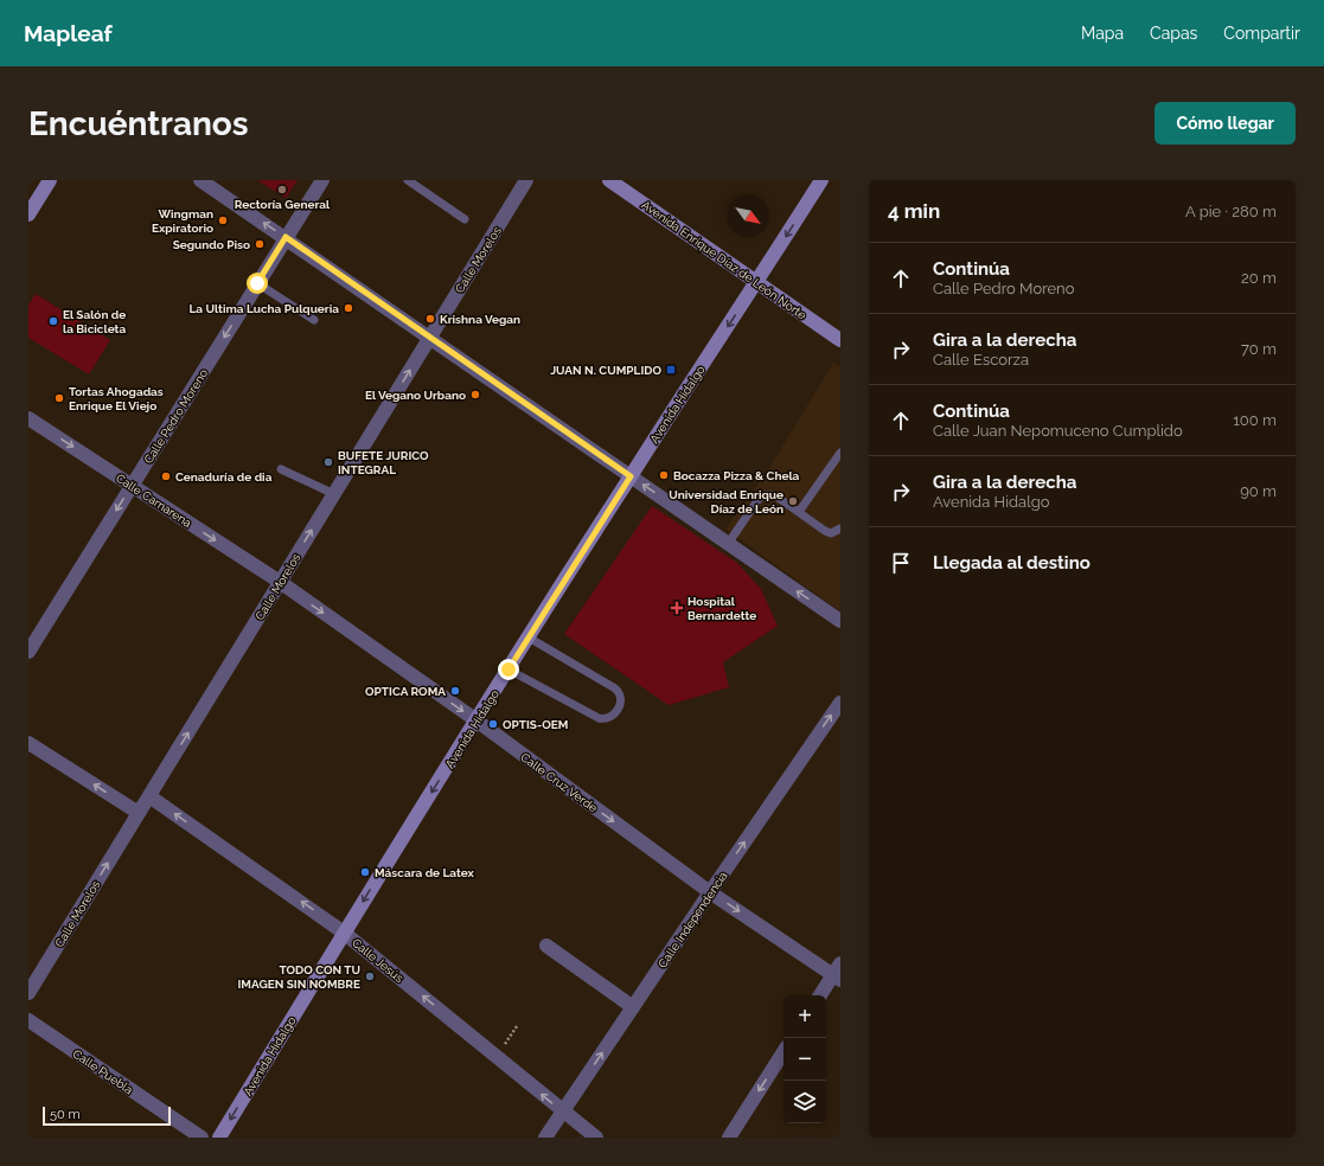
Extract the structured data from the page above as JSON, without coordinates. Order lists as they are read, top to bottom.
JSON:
{
  "streets": {
    "main road": ["Avenida Enrique Díaz de León Norte", "Avenida Hidalgo"],
    "street": [
      "Calle Morelos",
      "Calle Pedro Moreno",
      "Calle Camarena",
      "Calle Cruz Verde",
      "Calle Independencia",
      "Calle Jesús",
      "Calle Puebla"
    ]
  },
  "crossings": [
    ["Calle Morelos", "Calle Camarena"],
    ["Calle Morelos", "Calle Cruz Verde"],
    ["Calle Morelos", "Calle Jesús"],
    ["Avenida Enrique Díaz de León Norte", "Avenida Hidalgo"],
    ["Avenida Hidalgo", "Calle Cruz Verde"],
    ["Avenida Hidalgo", "Calle Jesús"],
    ["Calle Pedro Moreno", "Calle Camarena"],
    ["Calle Camarena", "Calle Cruz Verde"],
    ["Calle Cruz Verde", "Calle Independencia"],
    ["Calle Independencia", "Calle Jesús"]
  ],
  "one_way": [
    "Calle Morelos",
    "Avenida Hidalgo",
    "Calle Pedro Moreno",
    "Calle Camarena",
    "Calle Cruz Verde",
    "Calle Independencia",
    "Calle Jesús"
  ],
  "places": {
    "other": [
      "Rectoría General",
      "Wingman Expiratorio",
      "Segundo Piso",
      "La Ultima Lucha Pulqueria",
      "Krishna Vegan",
      "El Salón de la Bicicleta",
      "El Vegano Urbano",
      "Tortas Ahogadas Enrique El Viejo",
      "BUFETE JURICO INTEGRAL",
      "Bocazza Pizza & Chela",
      "Cenaduría de dia",
      "Universidad Enrique Díaz de León",
      "OPTICA ROMA",
      "OPTIS-OEM",
      "Máscara de Latex",
      "TODO CON TU IMAGEN SIN NOMBRE"
    ],
    "transit": ["JUAN N. CUMPLIDO"],
    "health": ["Hospital Bernardette"]
  },
  "scale_bar": "50 m",
  "north": "bottom right",
  "page": {
    "header": "Mapleaf",
    "nav": ["Mapa", "Capas", "Compartir"],
    "buttons": "Cómo llegar",
    "title": "Encuéntranos",
    "heading": ["4 min", "A pie · 280 m"],
    "list": [
      ["Continúa", "Calle Pedro Moreno", "20 m"],
      ["Gira a la derecha", "Calle Escorza", "70 m"],
      ["Continúa", "Calle Juan Nepomuceno Cumplido", "100 m"],
      ["Gira a la derecha", "Avenida Hidalgo", "90 m"],
      "Llegada al destino"
    ],
    "map_buttons": ["+", "−"],
    "scale": "50 m"
  }
}
